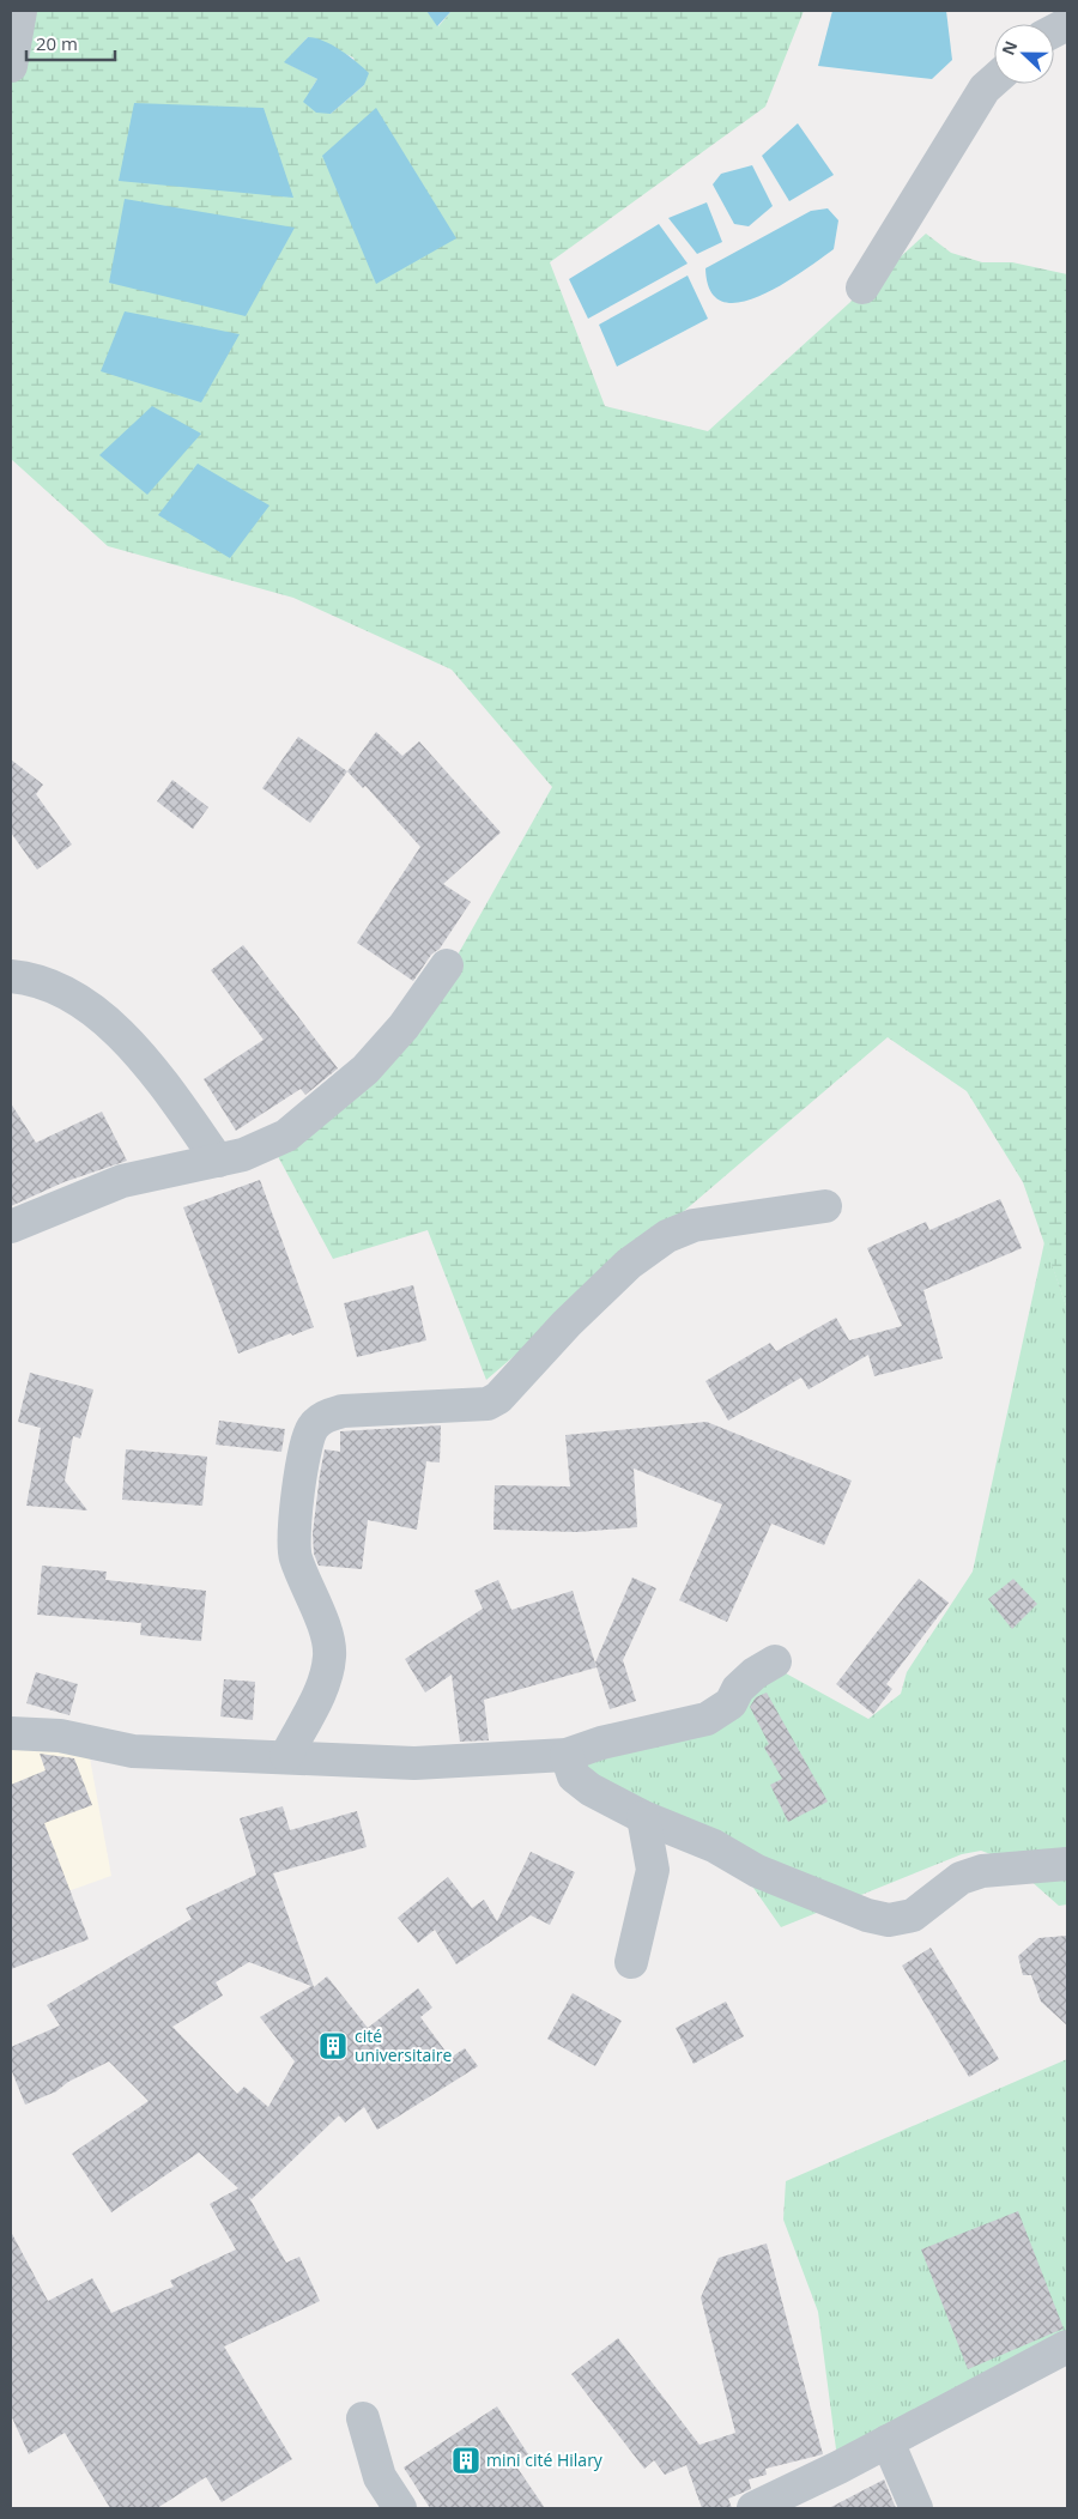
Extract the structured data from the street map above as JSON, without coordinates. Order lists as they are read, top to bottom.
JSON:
{
  "places": {
    "building": ["cité universitaire", "mini cité Hilary"]
  },
  "scale_bar": "20 m",
  "north": "left"
}
